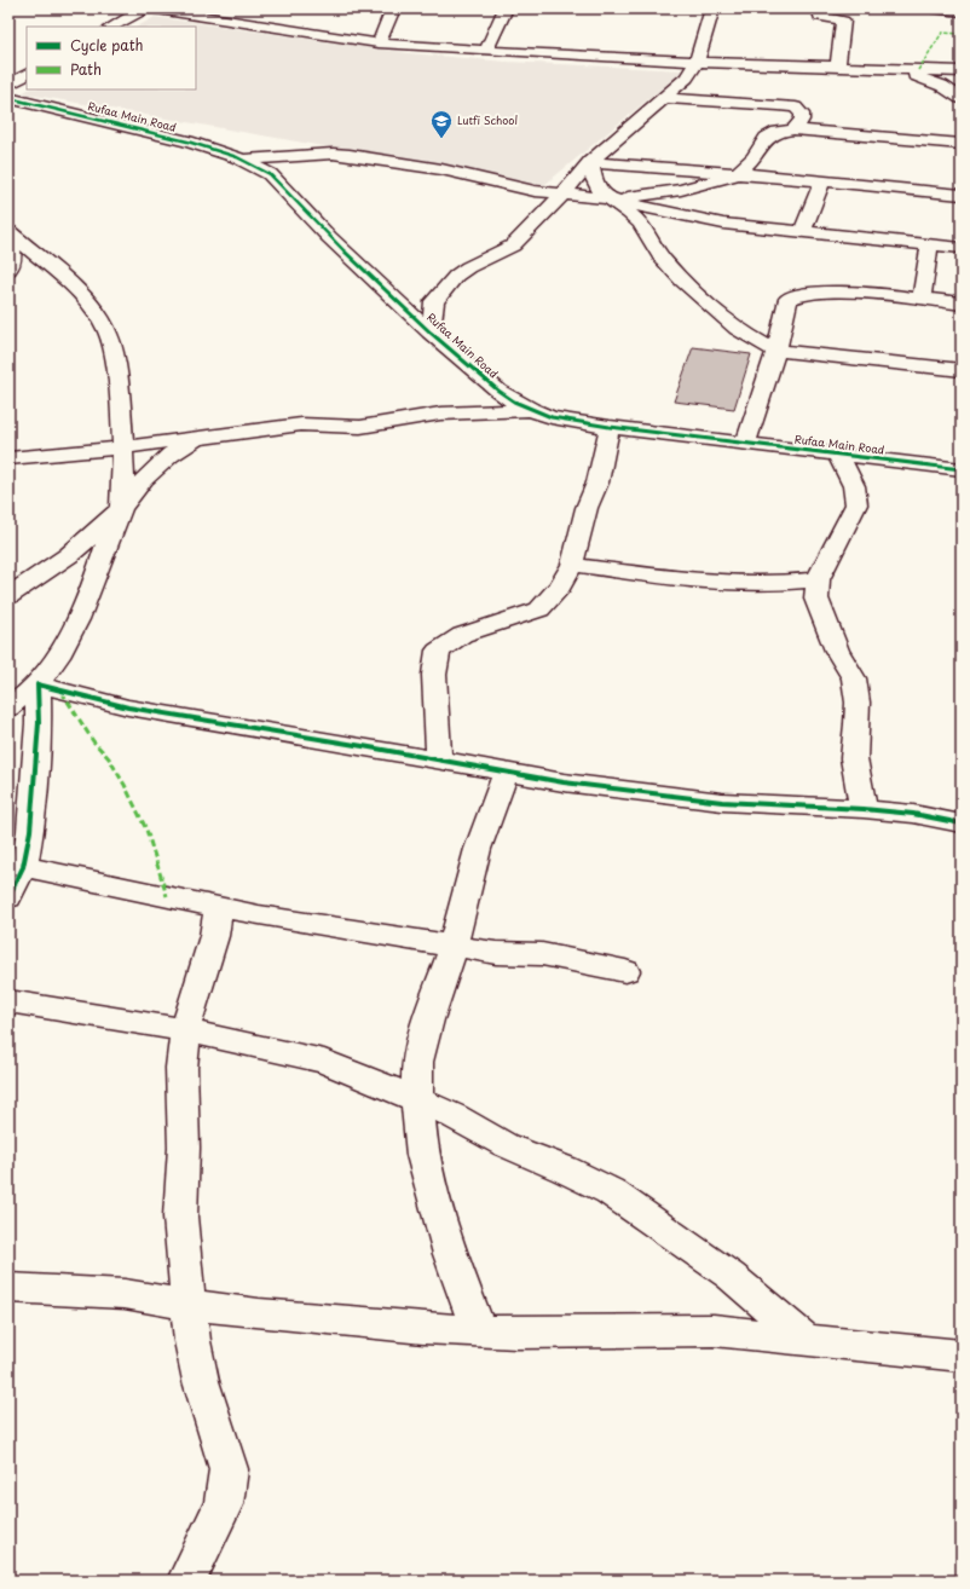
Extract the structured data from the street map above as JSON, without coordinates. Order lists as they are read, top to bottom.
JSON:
{
  "streets": {
    "street": ["Rufaa Main Road"]
  },
  "places": {
    "school or university": ["Lutfi School"]
  },
  "legend": ["Cycle path", "Path"]
}
